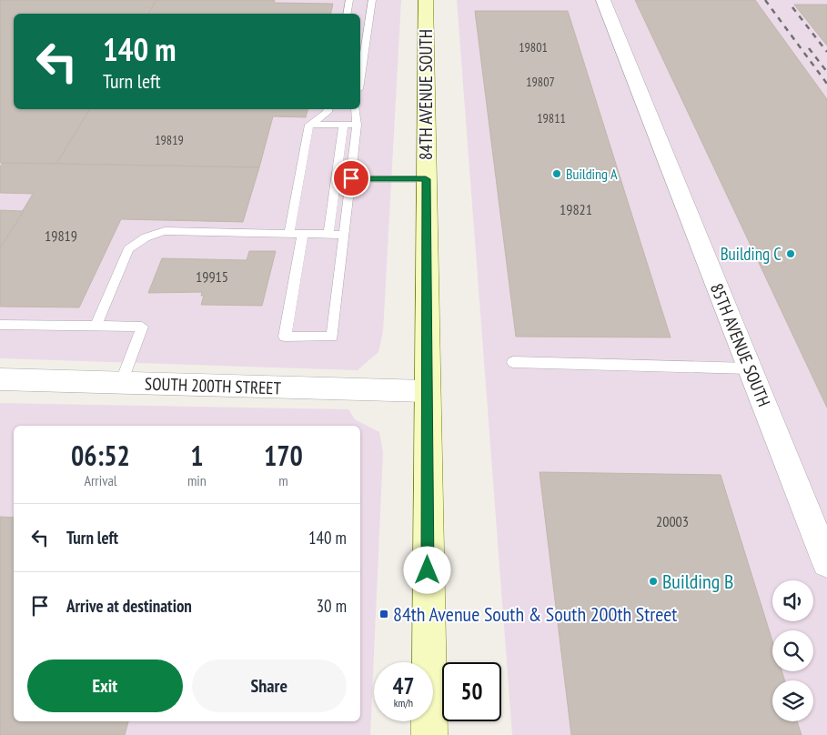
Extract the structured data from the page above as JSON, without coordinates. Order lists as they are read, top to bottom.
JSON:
{
  "streets": {
    "main road": ["84TH AVENUE SOUTH"],
    "street": ["85TH AVENUE SOUTH", "SOUTH 200TH STREET"]
  },
  "crossings": [
    ["84TH AVENUE SOUTH", "SOUTH 200TH STREET"]
  ],
  "places": {
    "other": ["Building A", "Building C", "Building B"],
    "transit": ["84th Avenue South & South 200th Street"]
  },
  "house_numbers": [
    "19801",
    "19807",
    "19811",
    "19819",
    "19821",
    "19819",
    "19915",
    "20003"
  ],
  "page": {
    "turn": ["140 m", "Turn left"],
    "eta": [
      "06:52",
      "Arrival",
      "1",
      "min",
      "170",
      "m"
    ],
    "list": [
      {
        "name": "Turn left",
        "value": "140 m"
      },
      {
        "name": "Arrive at destination",
        "value": "30 m"
      }
    ],
    "buttons": ["Exit", "Share"],
    "speed": "47 km/h",
    "limit": "50"
  }
}
